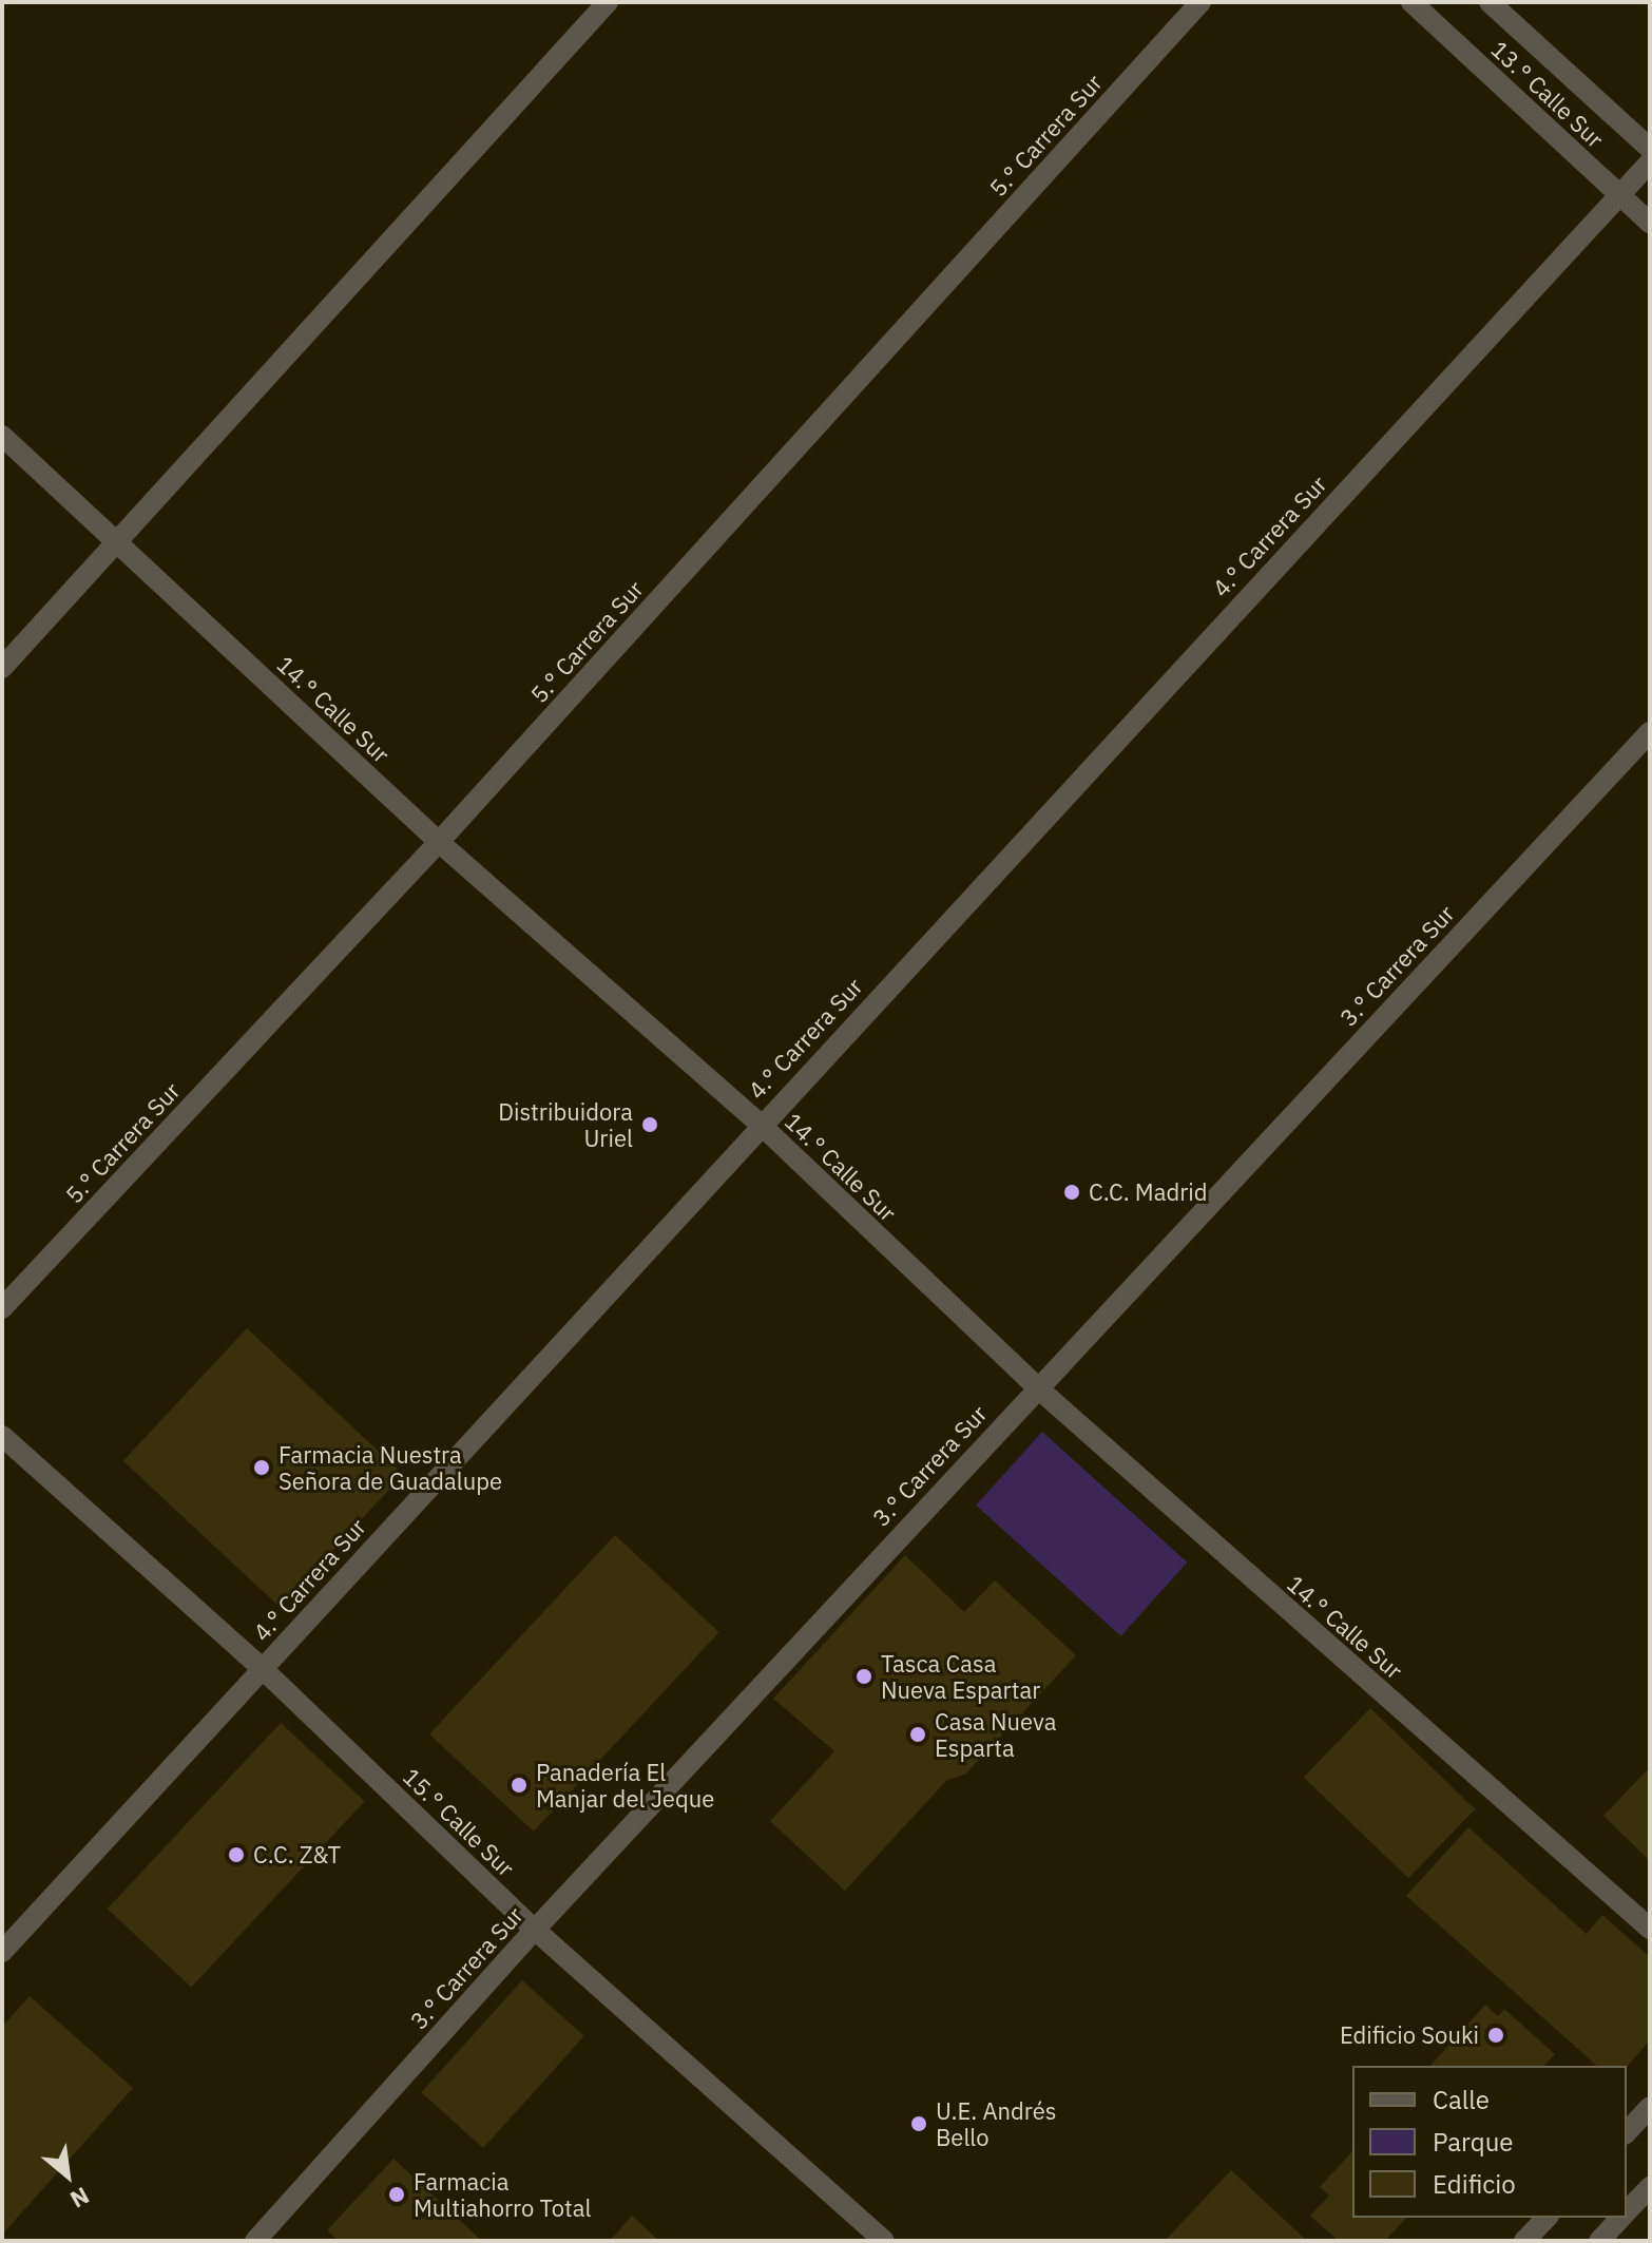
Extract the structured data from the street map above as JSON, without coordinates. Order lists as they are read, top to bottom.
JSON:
{
  "streets": {
    "street": [
      "13.° Calle Sur",
      "5.° Carrera Sur",
      "4.° Carrera Sur",
      "14.° Calle Sur",
      "3.° Carrera Sur",
      "15.° Calle Sur"
    ]
  },
  "crossings": [
    ["13.° Calle Sur", "4.° Carrera Sur"],
    ["5.° Carrera Sur", "14.° Calle Sur"],
    ["4.° Carrera Sur", "14.° Calle Sur"],
    ["4.° Carrera Sur", "15.° Calle Sur"],
    ["14.° Calle Sur", "3.° Carrera Sur"],
    ["3.° Carrera Sur", "15.° Calle Sur"]
  ],
  "places": [
    "Distribuidora Uriel",
    "C.C. Madrid",
    "Farmacia Nuestra Señora de Guadalupe",
    "Tasca Casa Nueva Espartar",
    "Casa Nueva Esparta",
    "Panadería El Manjar del Jeque",
    "C.C. Z&T",
    "Edificio Souki",
    "U.E. Andrés Bello",
    "Farmacia Multiahorro Total"
  ],
  "legend": ["Calle", "Parque", "Edificio"],
  "north": "bottom right"
}
